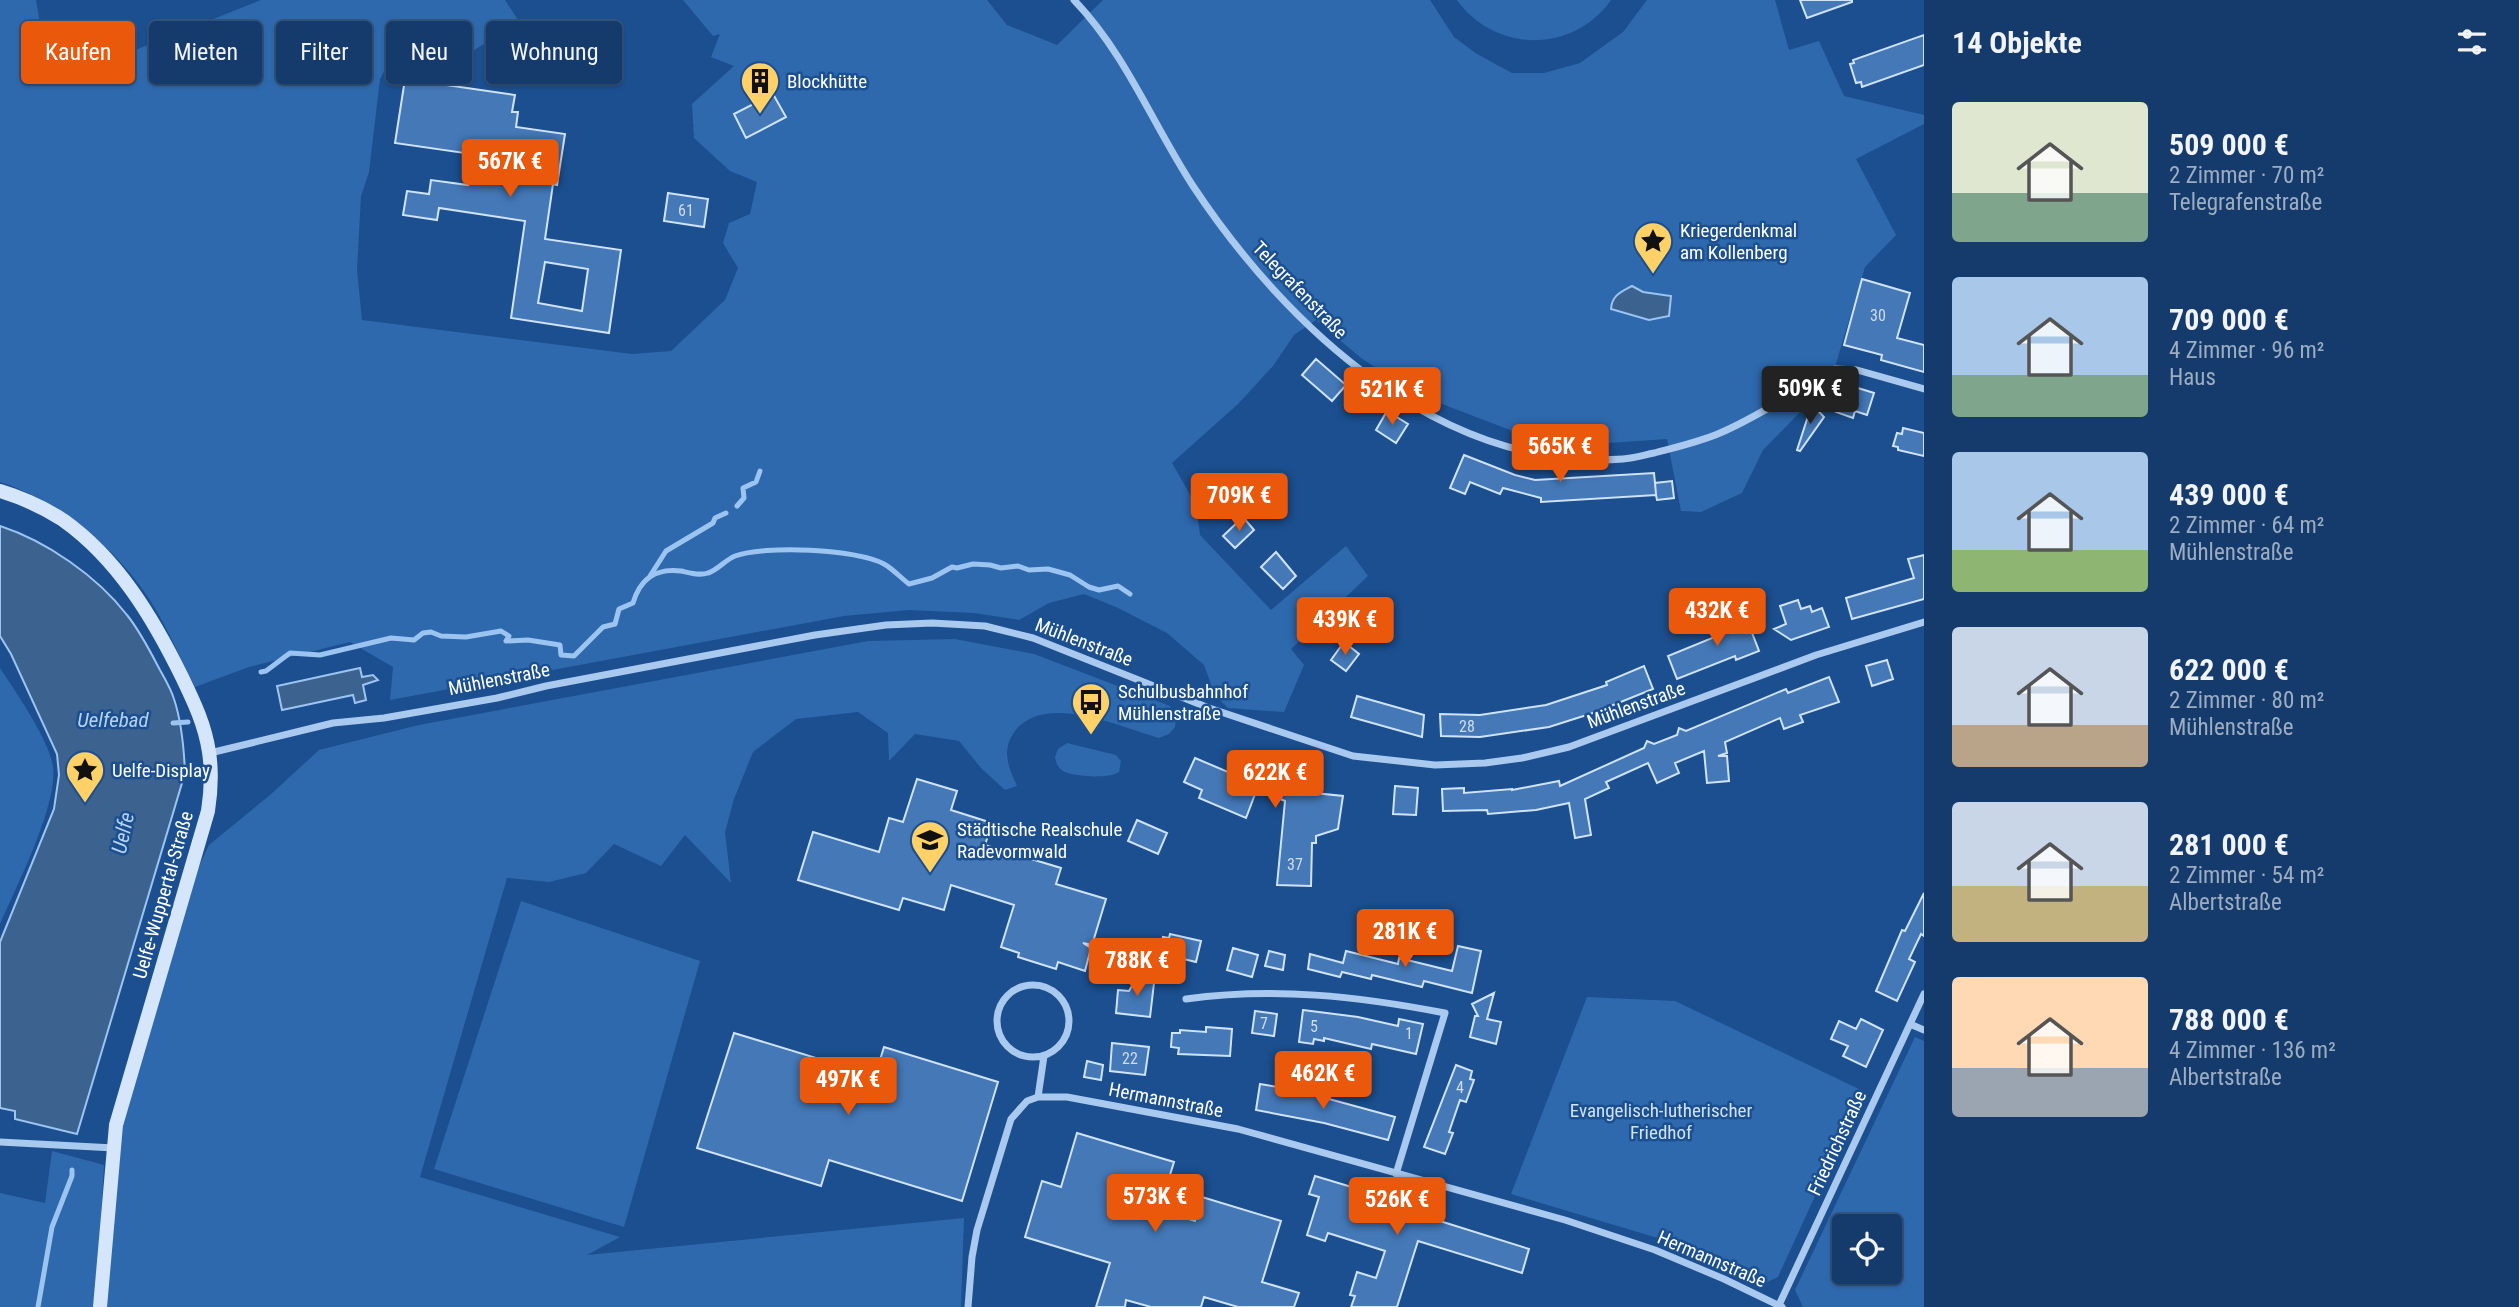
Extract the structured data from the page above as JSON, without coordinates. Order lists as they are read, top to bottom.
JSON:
{
  "streets": {
    "main road": ["Uelfe-Wuppertal-Straße"],
    "street": [
      "Telegrafenstraße",
      "Mühlenstraße",
      "Hermannstraße",
      "Friedrichstraße"
    ]
  },
  "crossings": [
    ["Mühlenstraße", "Uelfe-Wuppertal-Straße"],
    ["Hermannstraße", "Friedrichstraße"]
  ],
  "water": ["Uelfebad", "Uelfe"],
  "parks": ["Evangelisch-lutherischer Friedhof"],
  "places": {
    "building": ["Blockhütte"],
    "place": ["Kriegerdenkmal am Kollenberg", "Uelfe-Display"],
    "bus stop": ["Schulbusbahnhof Mühlenstraße"],
    "school or university": ["Städtische Realschule Radevormwald"]
  },
  "house_numbers": [
    "61",
    "30",
    "28",
    "37",
    "7",
    "5",
    "1",
    "22",
    "4"
  ],
  "page": {
    "heading": "14 Objekte",
    "chip": [
      "Kaufen",
      "Mieten",
      "Filter",
      "Neu",
      "Wohnung"
    ],
    "list": [
      {
        "name": "509 000 €",
        "note": "2 Zimmer · 70 m² · Telegrafenstraße"
      },
      {
        "name": "709 000 €",
        "note": "4 Zimmer · 96 m² · Haus"
      },
      {
        "name": "439 000 €",
        "note": "2 Zimmer · 64 m² · Mühlenstraße"
      },
      {
        "name": "622 000 €",
        "note": "2 Zimmer · 80 m² · Mühlenstraße"
      },
      {
        "name": "281 000 €",
        "note": "2 Zimmer · 54 m² · Albertstraße"
      },
      {
        "name": "788 000 €",
        "note": "4 Zimmer · 136 m² · Albertstraße"
      }
    ],
    "price": [
      "567K €",
      "509K €",
      "521K €",
      "565K €",
      "709K €",
      "432K €",
      "439K €",
      "622K €",
      "281K €",
      "788K €",
      "462K €",
      "497K €",
      "573K €",
      "526K €"
    ]
  }
}
